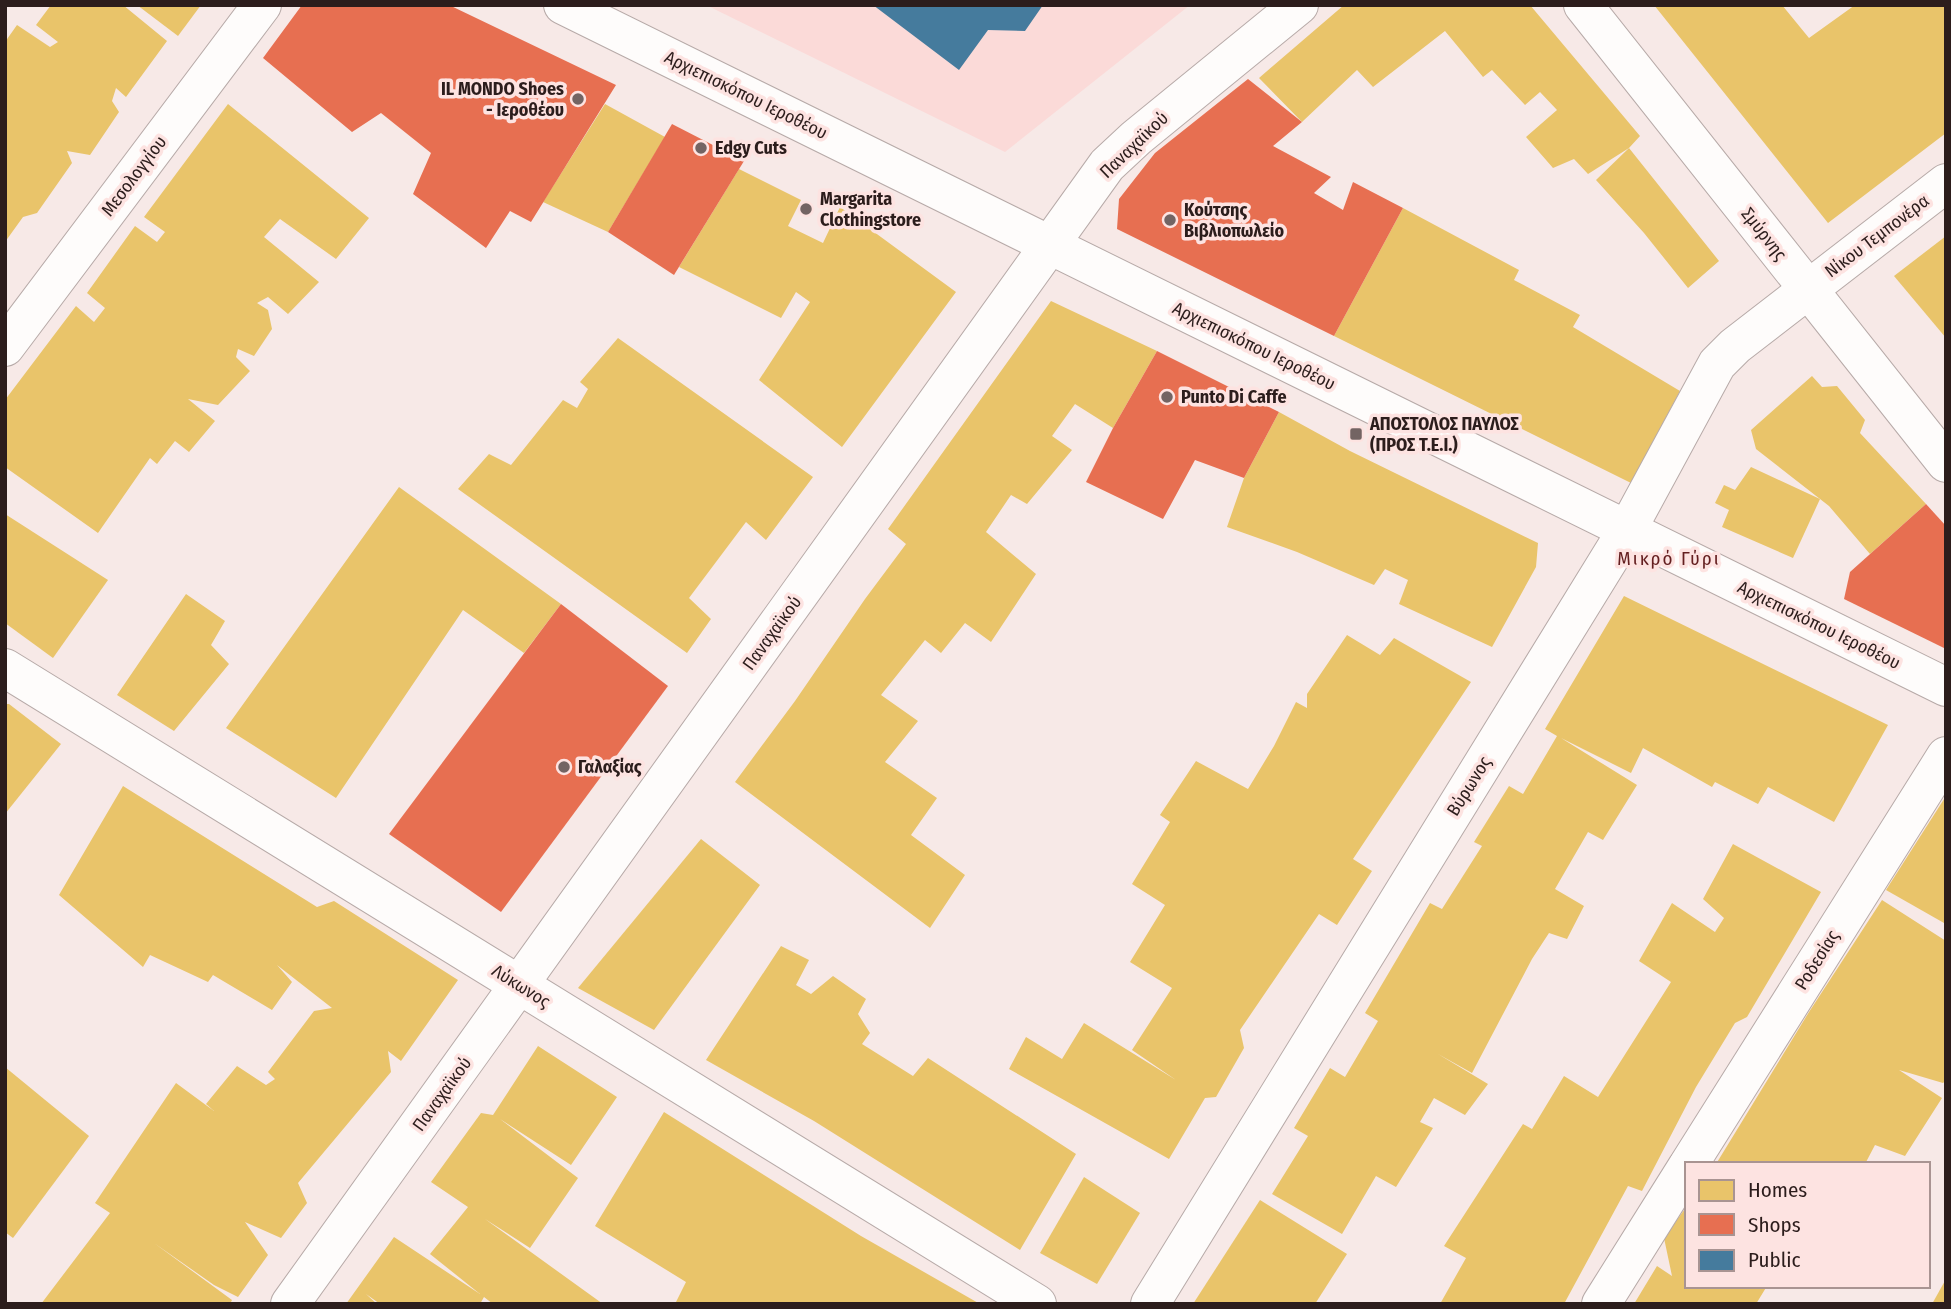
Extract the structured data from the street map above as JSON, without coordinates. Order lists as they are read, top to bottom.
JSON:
{
  "streets": {
    "street": [
      "Αρχιεπισκόπου Ιεροθέου",
      "Παναχαϊκού",
      "Μεσολογγίου",
      "Σμύρνης",
      "Νίκου Τεμπονέρα",
      "Βύρωνος",
      "Ροδεσίας",
      "Λύκωνος"
    ]
  },
  "crossings": [
    ["Αρχιεπισκόπου Ιεροθέου", "Παναχαϊκού"],
    ["Αρχιεπισκόπου Ιεροθέου", "Βύρωνος"],
    ["Παναχαϊκού", "Λύκωνος"],
    ["Σμύρνης", "Νίκου Τεμπονέρα"],
    ["Σμύρνης", "Βύρωνος"],
    ["Νίκου Τεμπονέρα", "Βύρωνος"]
  ],
  "districts": ["Μικρό Γύρι"],
  "places": {
    "other": [
      "IL MONDO Shoes - Ιεροθέου",
      "Edgy Cuts",
      "Margarita Clothingstore",
      "Κούτσης Βιβλιοπωλείο",
      "Punto Di Caffe",
      "Γαλαξίας"
    ],
    "transit": ["ΑΠΟΣΤΟΛΟΣ ΠΑΥΛΟΣ (ΠΡΟΣ Τ.Ε.Ι.)"]
  },
  "legend": ["Homes", "Shops", "Public"]
}
